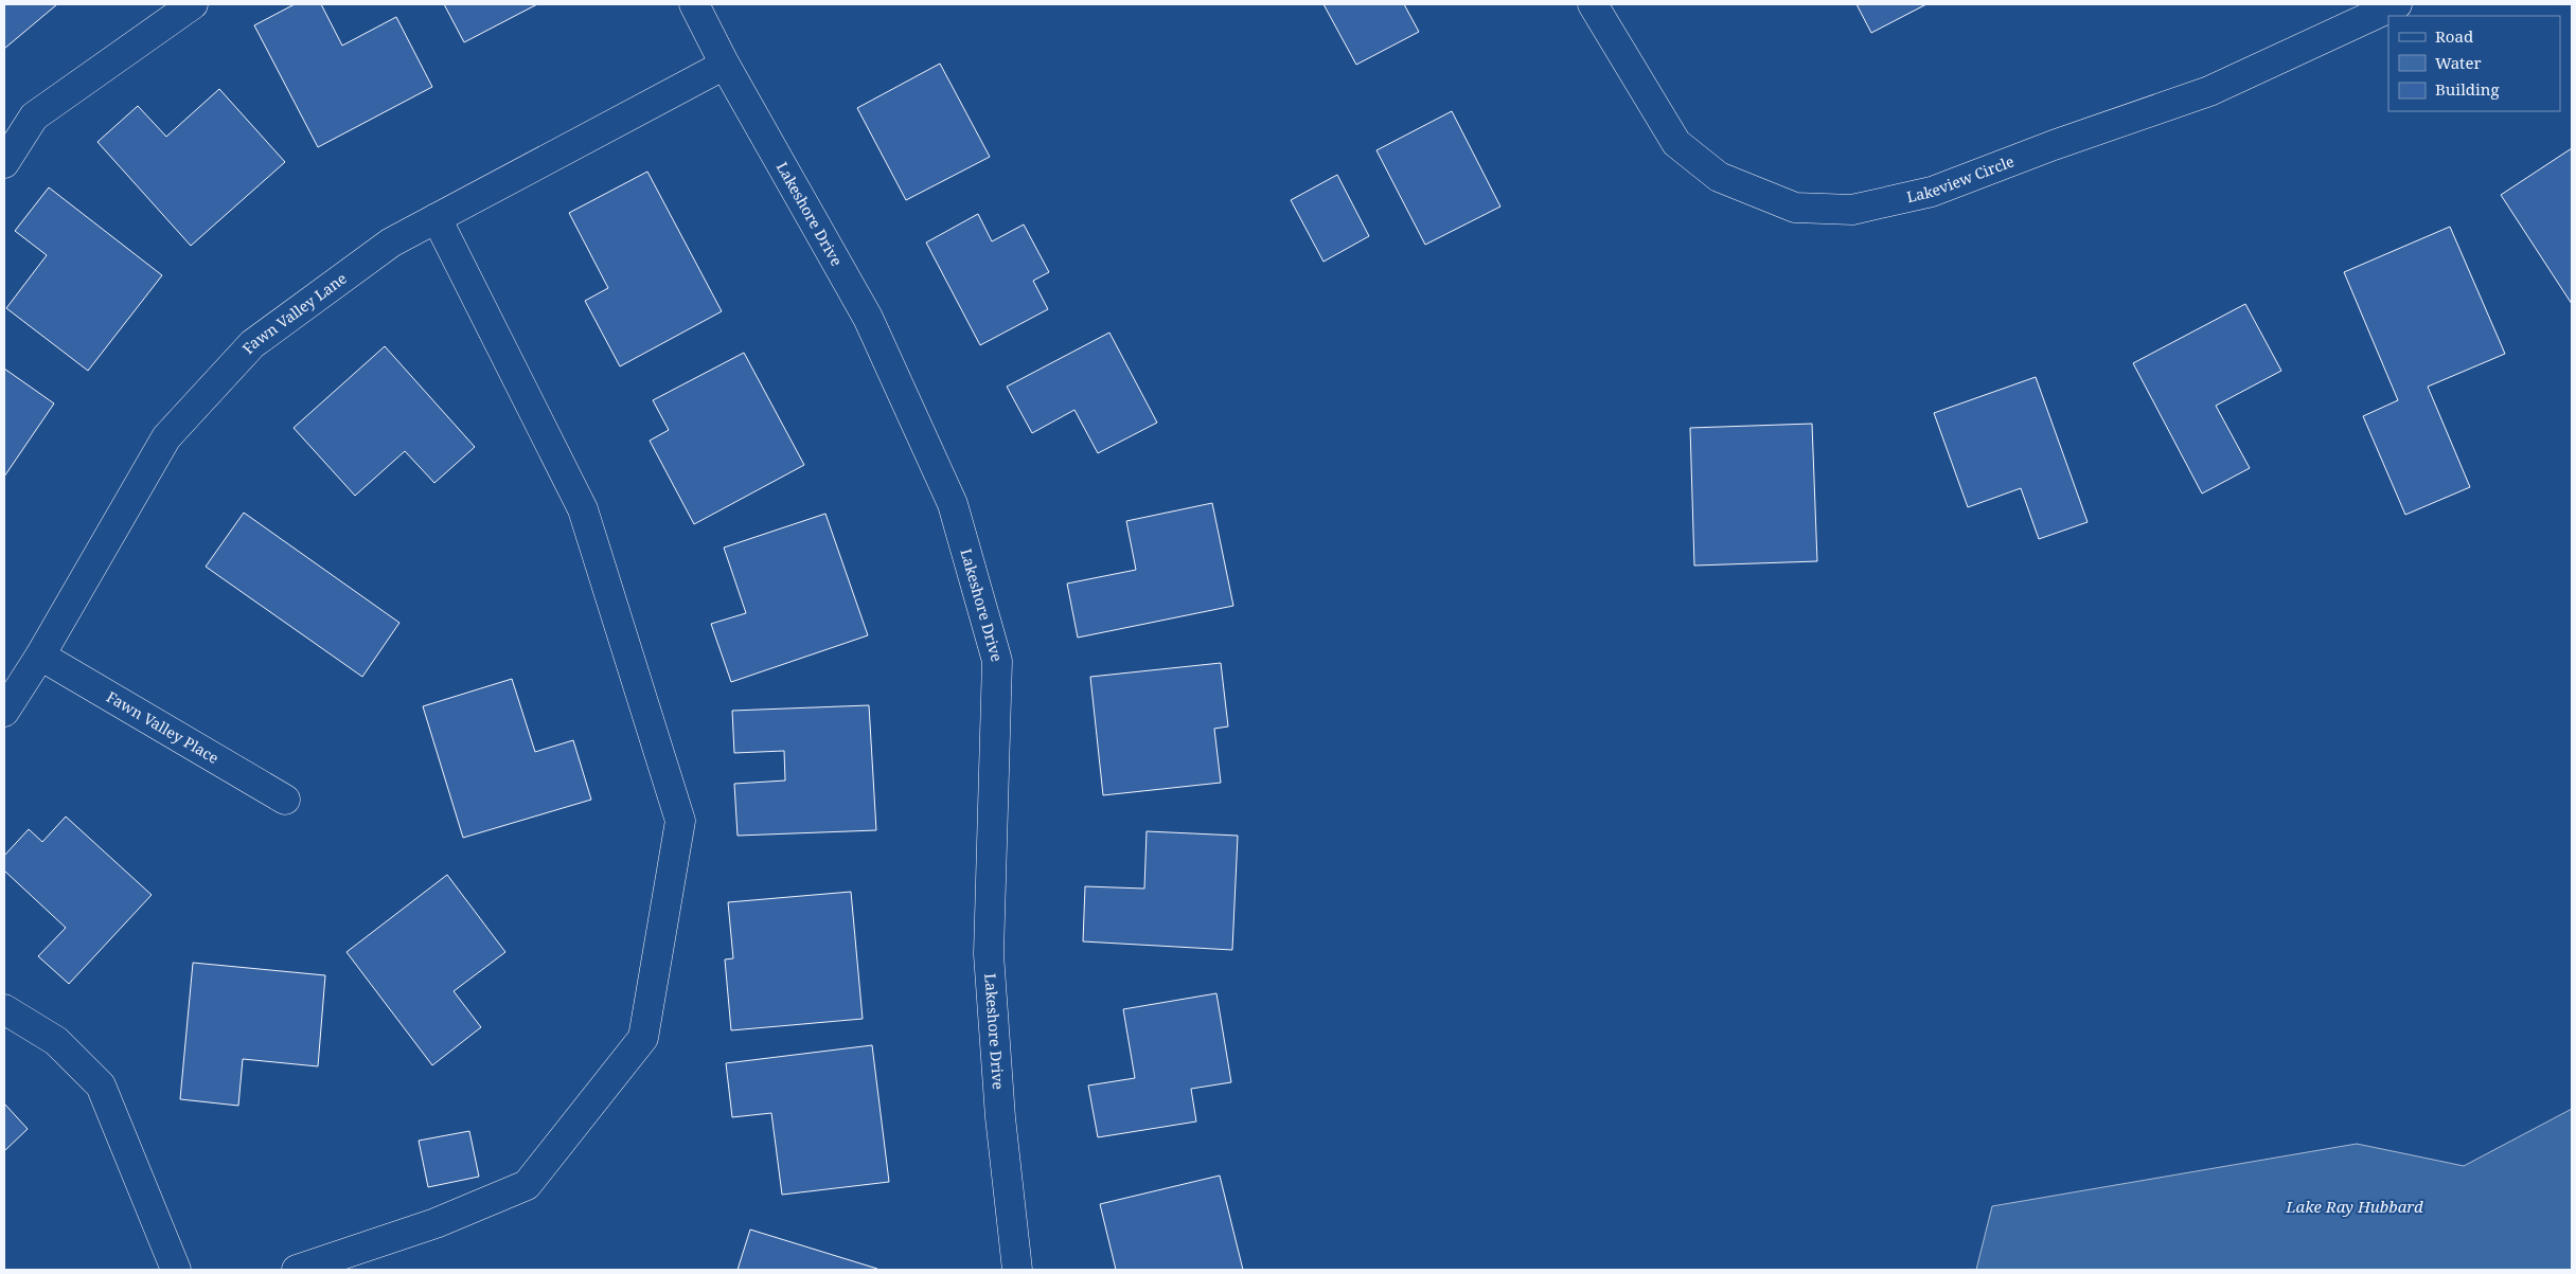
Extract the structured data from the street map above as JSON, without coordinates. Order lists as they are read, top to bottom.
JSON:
{
  "streets": {
    "street": [
      "Lakeview Circle",
      "Lakeshore Drive",
      "Fawn Valley Lane",
      "Fawn Valley Place"
    ]
  },
  "crossings": [
    ["Lakeshore Drive", "Fawn Valley Lane"],
    ["Fawn Valley Lane", "Fawn Valley Place"]
  ],
  "water": ["Lake Ray Hubbard"],
  "legend": ["Road", "Water", "Building"]
}
